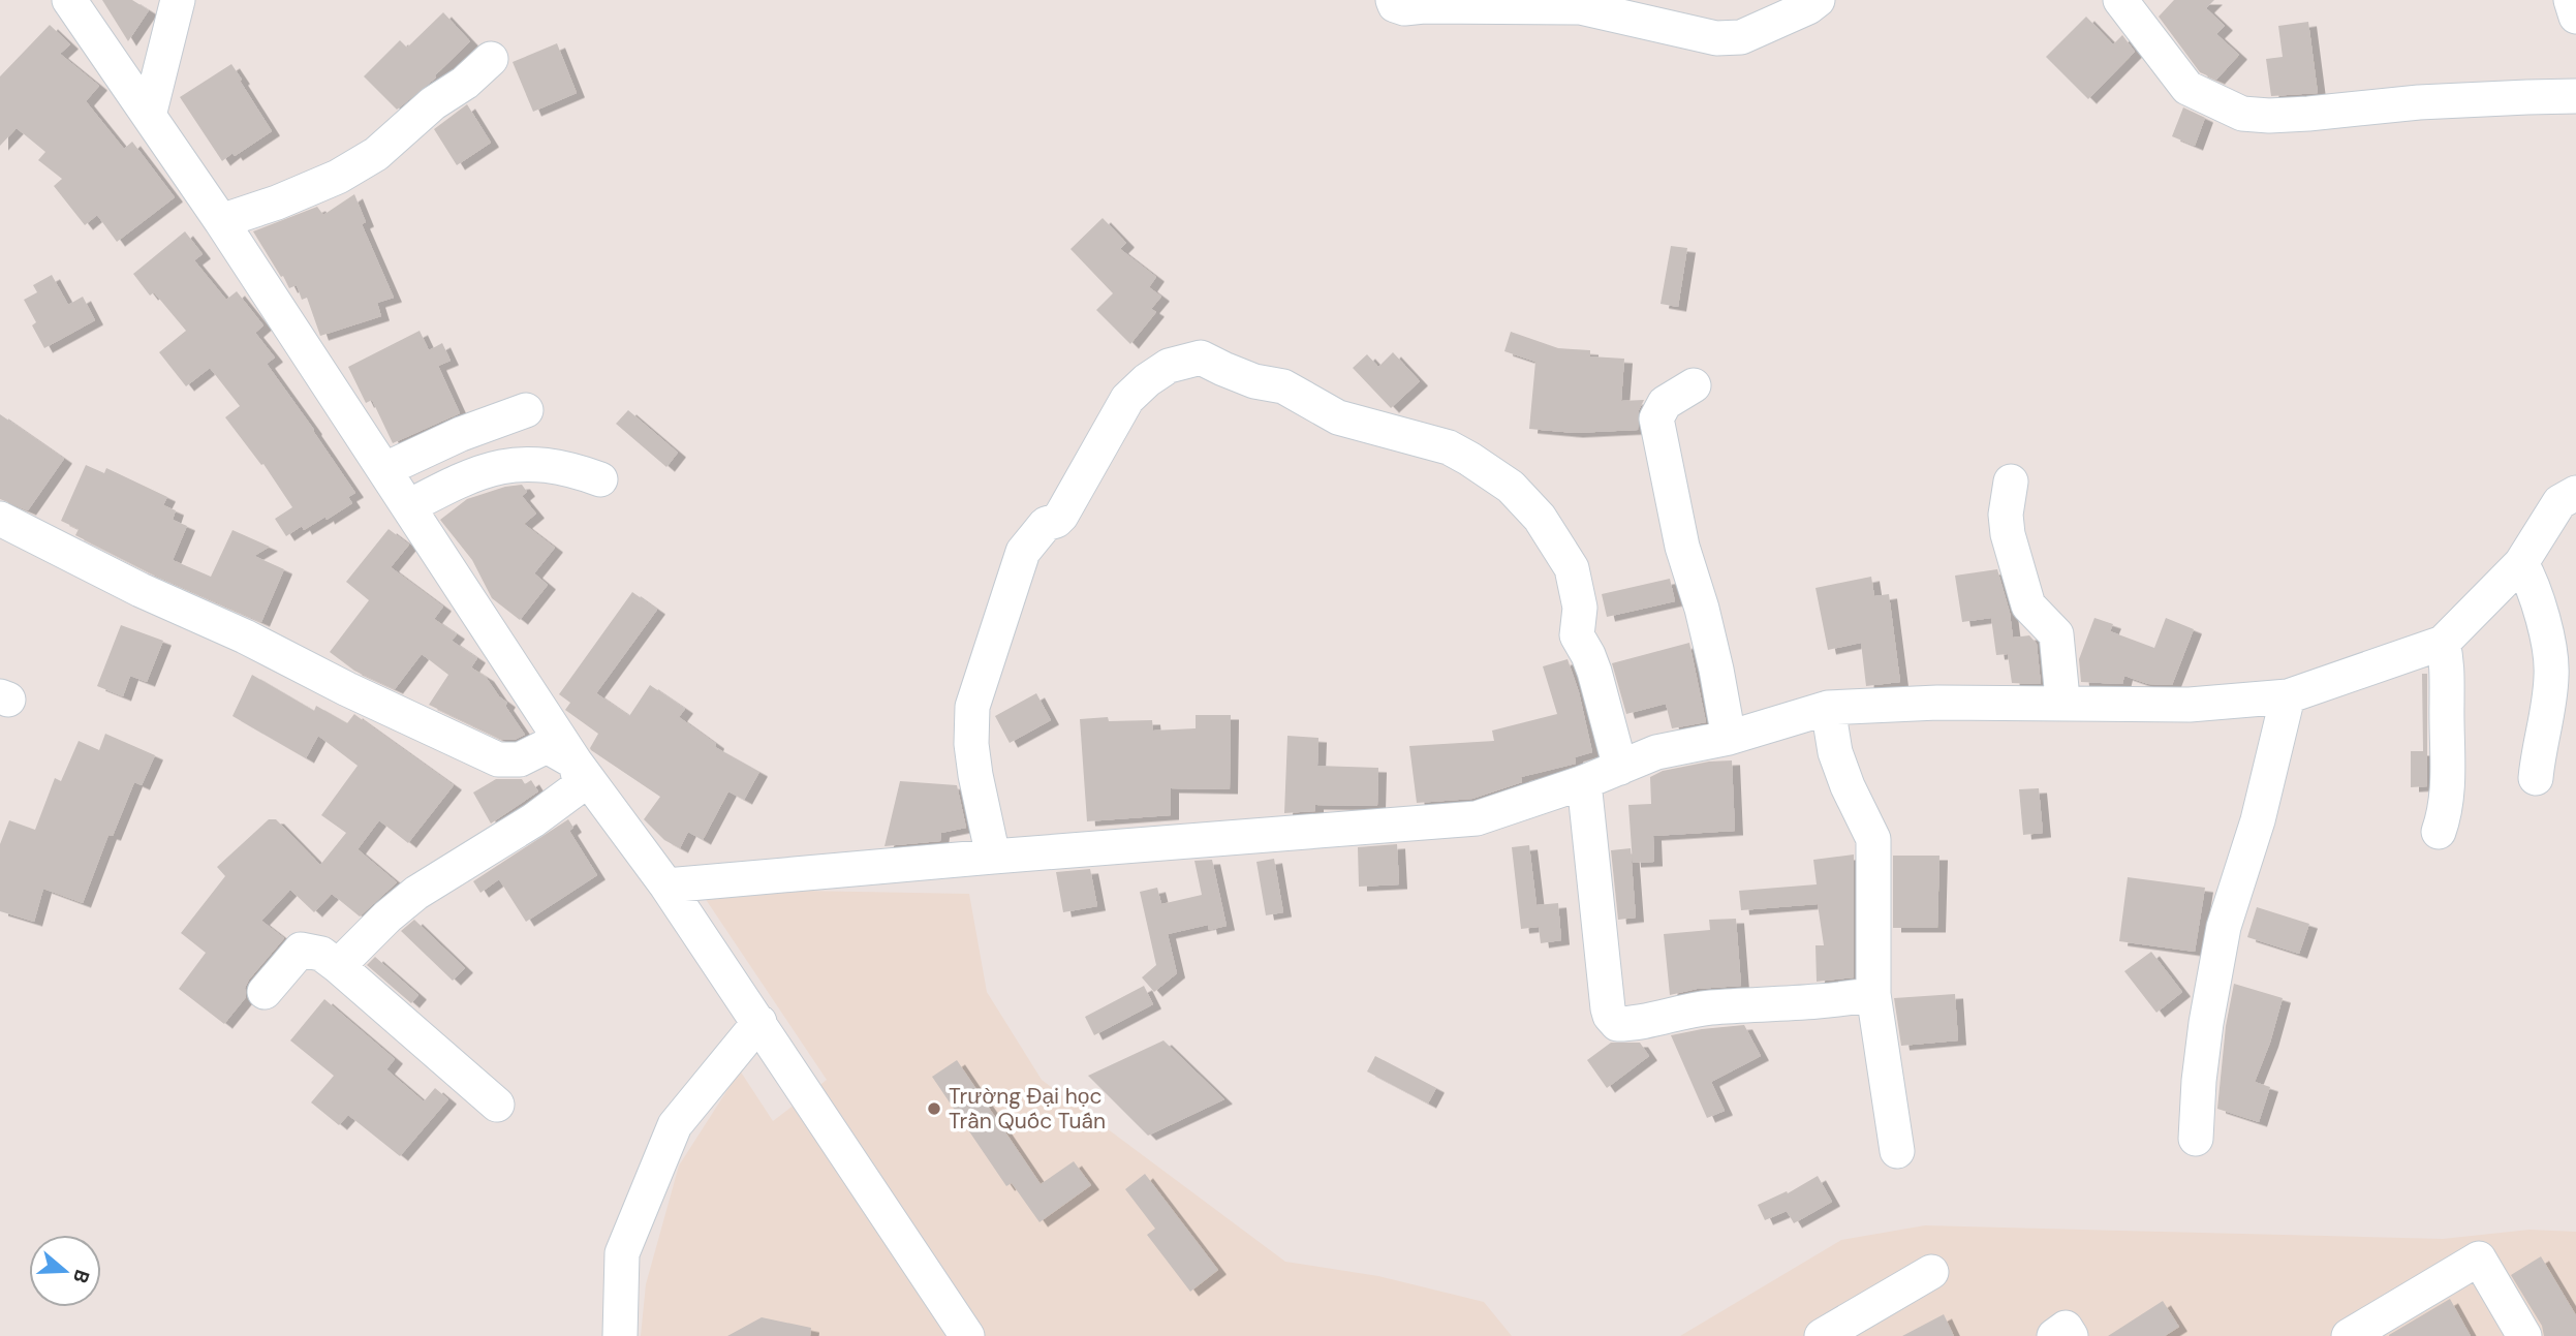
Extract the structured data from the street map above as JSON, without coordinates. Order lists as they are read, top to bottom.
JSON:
{
  "places": ["Trường Đại học Trần Quốc Tuấn"],
  "north": "right"
}
